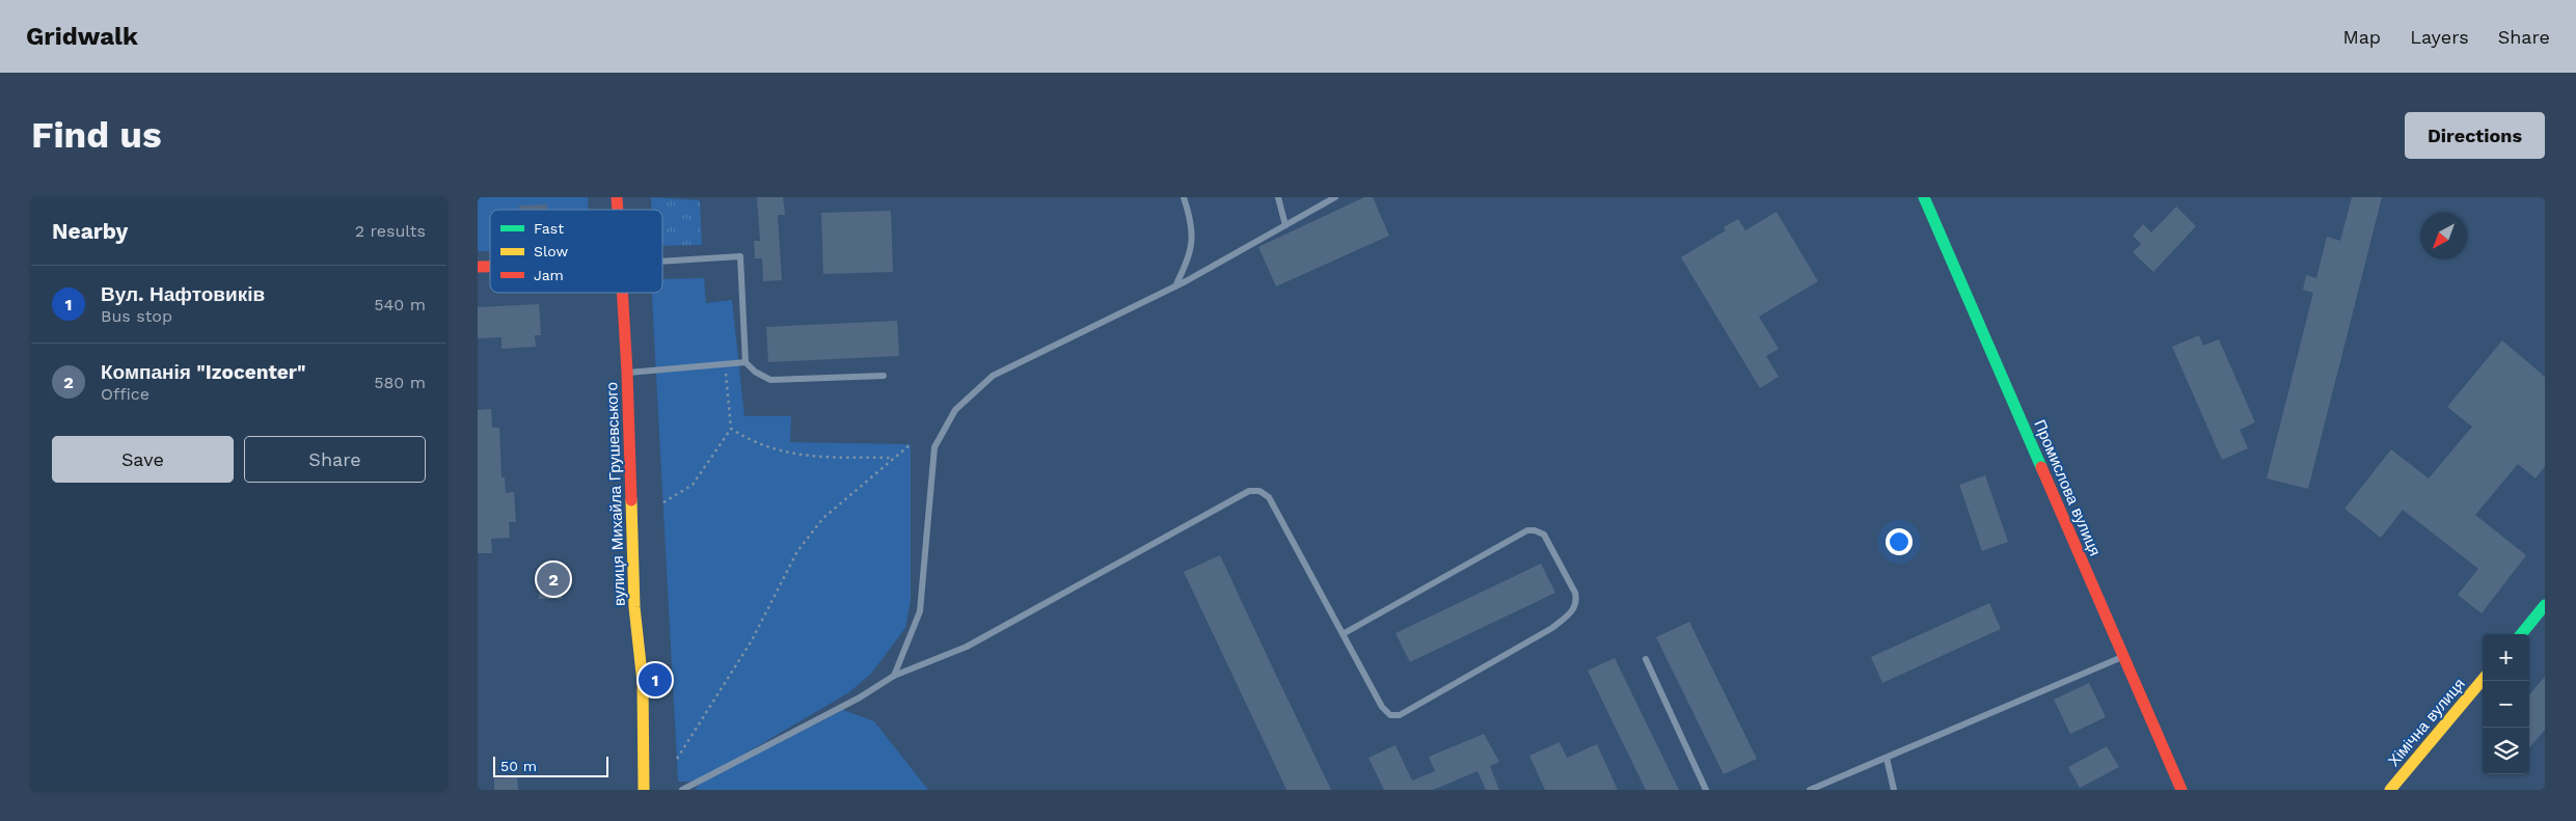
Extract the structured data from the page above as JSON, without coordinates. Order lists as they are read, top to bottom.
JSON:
{
  "streets": {
    "main road": ["Промислова вулиця", "вулиця Михайла Грушевського", "Хімічна вулиця"]
  },
  "legend": ["Fast", "Slow", "Jam"],
  "scale_bar": "50 m",
  "north": "bottom left",
  "page": {
    "header": "Gridwalk",
    "nav": ["Map", "Layers", "Share"],
    "buttons": [
      "Directions",
      ["Save", "Share"]
    ],
    "title": "Find us",
    "heading": ["Nearby", "2 results"],
    "list": [
      {
        "mark": "1",
        "name": "Вул. Нафтовиків",
        "note": "Bus stop",
        "value": "540 m"
      },
      {
        "mark": "2",
        "name": "Компанія \"Izocenter\"",
        "note": "Office",
        "value": "580 m"
      }
    ],
    "pins": ["2", "1"],
    "map_buttons": ["+", "−"],
    "scale": "50 m"
  }
}
